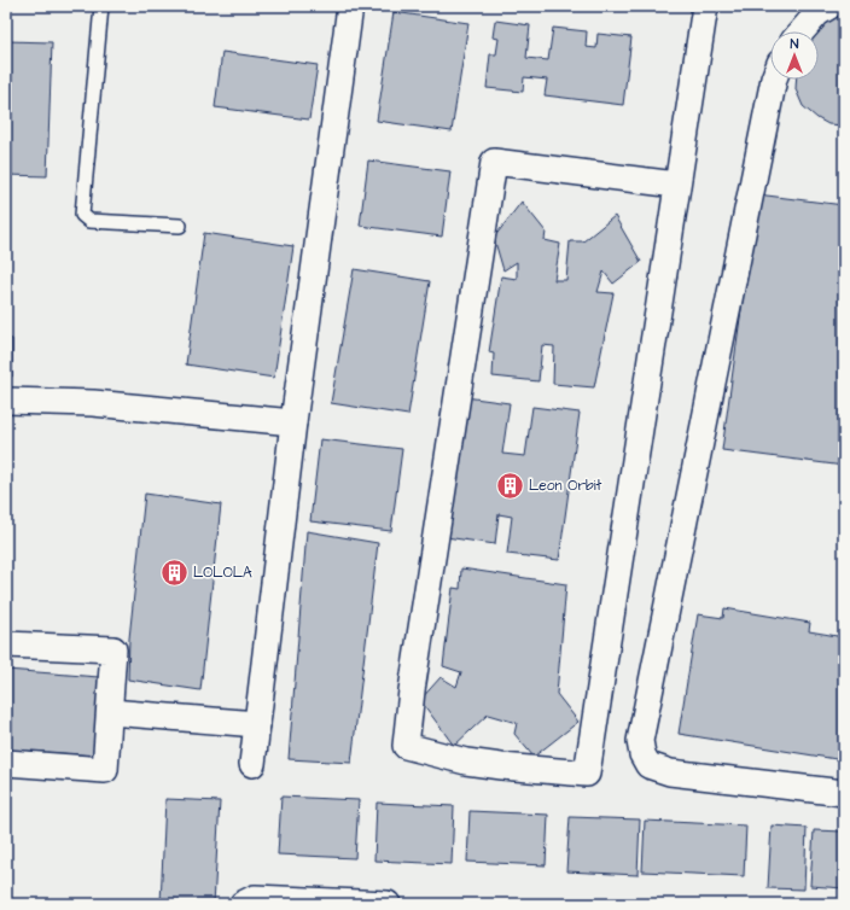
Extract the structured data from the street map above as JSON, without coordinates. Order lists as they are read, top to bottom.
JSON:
{
  "places": {
    "building": ["Leon Orbit", "LOLOLA"]
  },
  "north": "top"
}
